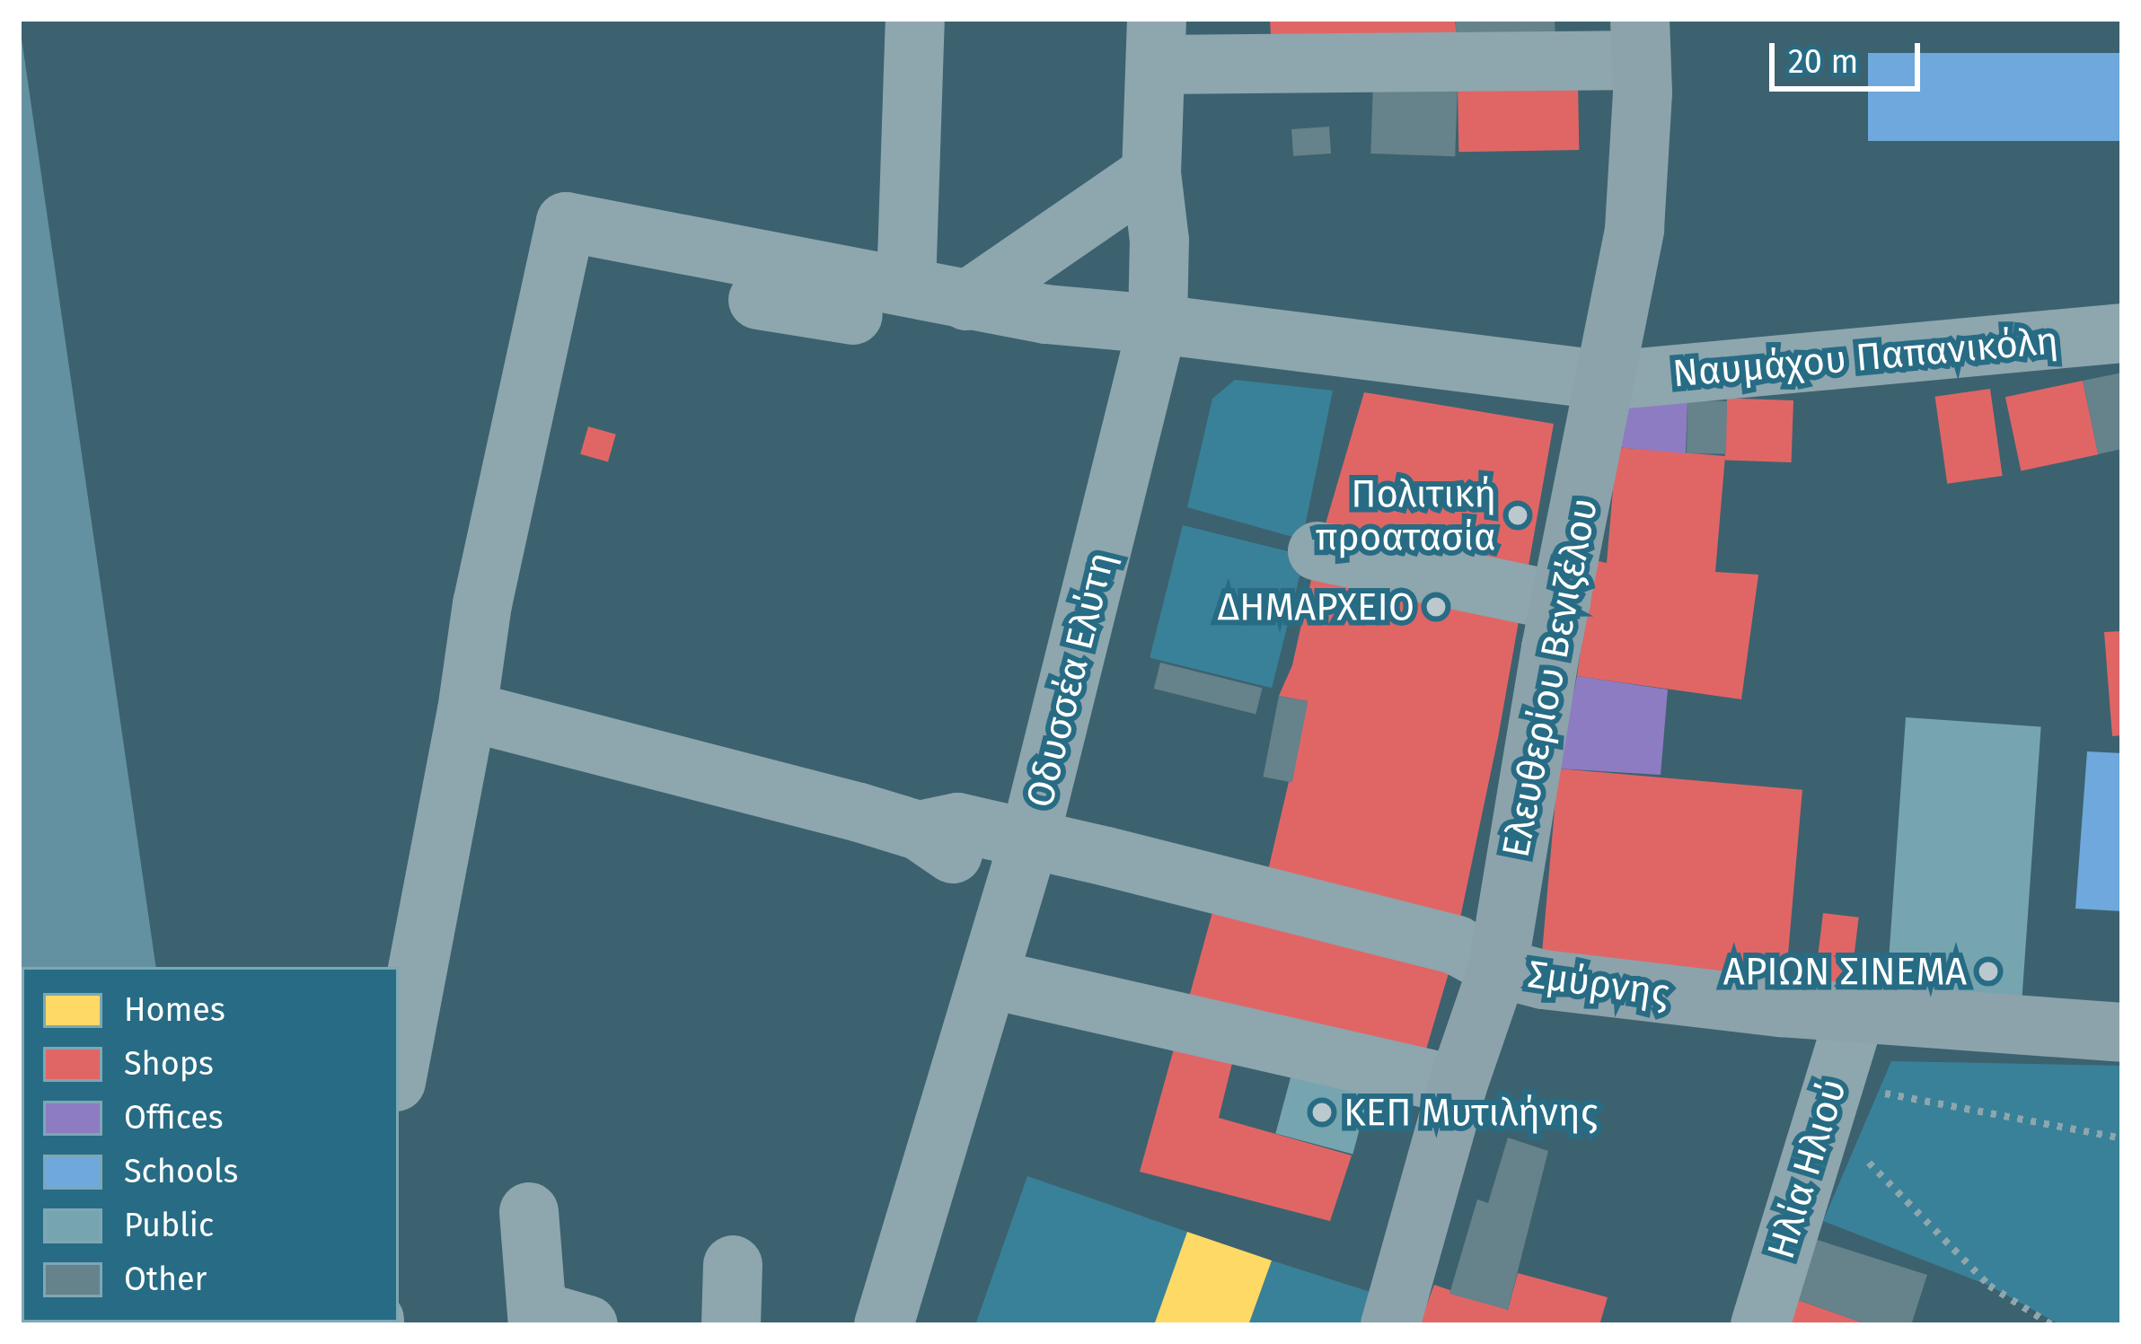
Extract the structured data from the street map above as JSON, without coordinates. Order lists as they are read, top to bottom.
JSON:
{
  "streets": {
    "main road": ["Ελευθερίου Βενιζέλου", "Σμύρνης"],
    "street": ["Ναυμάχου Παπανικόλη", "Οδυσσέα Ελύτη", "Ηλία Ηλιού"]
  },
  "crossings": [
    ["Ναυμάχου Παπανικόλη", "Ελευθερίου Βενιζέλου"],
    ["Ναυμάχου Παπανικόλη", "Οδυσσέα Ελύτη"],
    ["Ναυμάχου Παπανικόλη", "Σμύρνης"],
    ["Ελευθερίου Βενιζέλου", "Σμύρνης"],
    ["Οδυσσέα Ελύτη", "Σμύρνης"],
    ["Σμύρνης", "Ηλία Ηλιού"]
  ],
  "places": [
    "Πολιτική προατασία",
    "ΔΗΜΑΡΧΕΙΟ",
    "ΑΡΙΩΝ ΣΙΝΕΜΑ",
    "ΚΕΠ Μυτιλήνης"
  ],
  "legend": [
    "Homes",
    "Shops",
    "Offices",
    "Schools",
    "Public",
    "Other"
  ],
  "scale_bar": "20 m"
}
